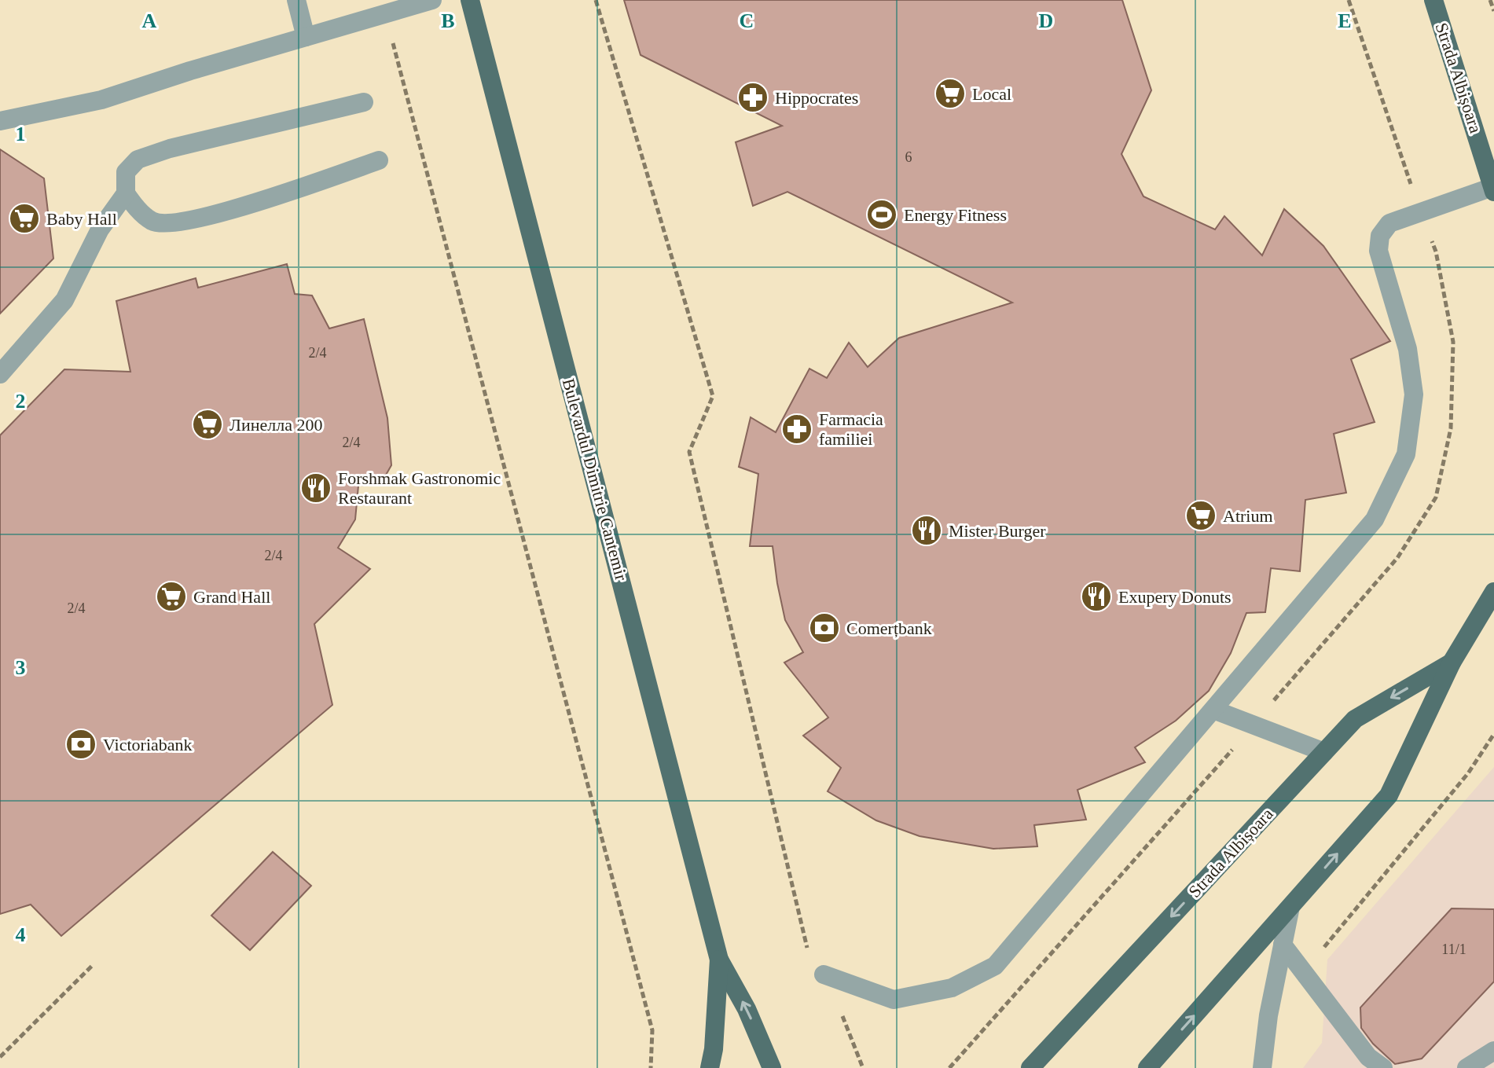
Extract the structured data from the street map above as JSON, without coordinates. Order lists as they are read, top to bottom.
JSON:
{
  "streets": {
    "main road": ["Strada Albișoara", "Bulevardul Dimitrie Cantemir"]
  },
  "places": {
    "supermarket": [
      "Local",
      "Baby Hall",
      "Линелла 200",
      "Atrium",
      "Grand Hall"
    ],
    "pharmacy": ["Hippocrates", "Farmacia familiei"],
    "sports": ["Energy Fitness"],
    "restaurant": ["Forshmak Gastronomic Restaurant", "Mister Burger", "Exupery Donuts"],
    "bank": ["Comerțbank", "Victoriabank"]
  },
  "house_numbers": [
    "6",
    "2/4",
    "2/4",
    "2/4",
    "2/4",
    "11/1"
  ],
  "grid": {
    "columns": [
      "A",
      "B",
      "C",
      "D",
      "E"
    ],
    "rows": [
      "1",
      "2",
      "3",
      "4"
    ]
  }
}
